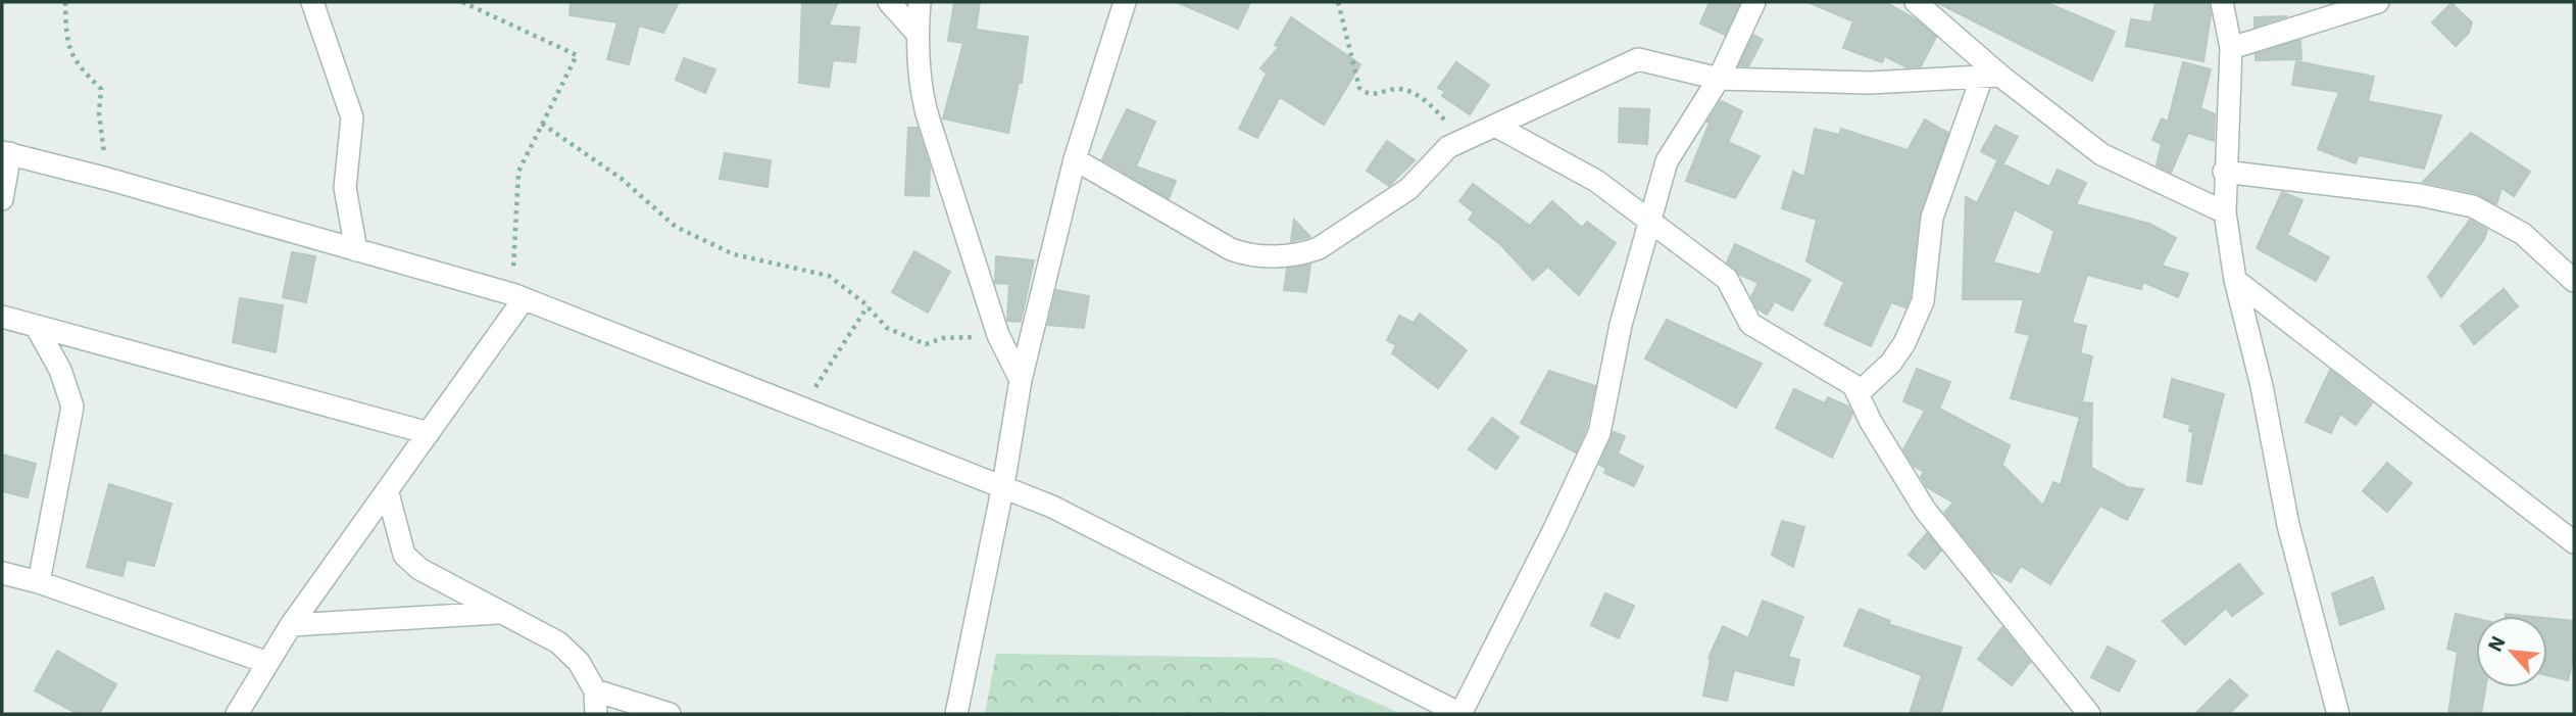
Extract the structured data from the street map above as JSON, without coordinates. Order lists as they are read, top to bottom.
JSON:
{
  "north": "top left"
}
